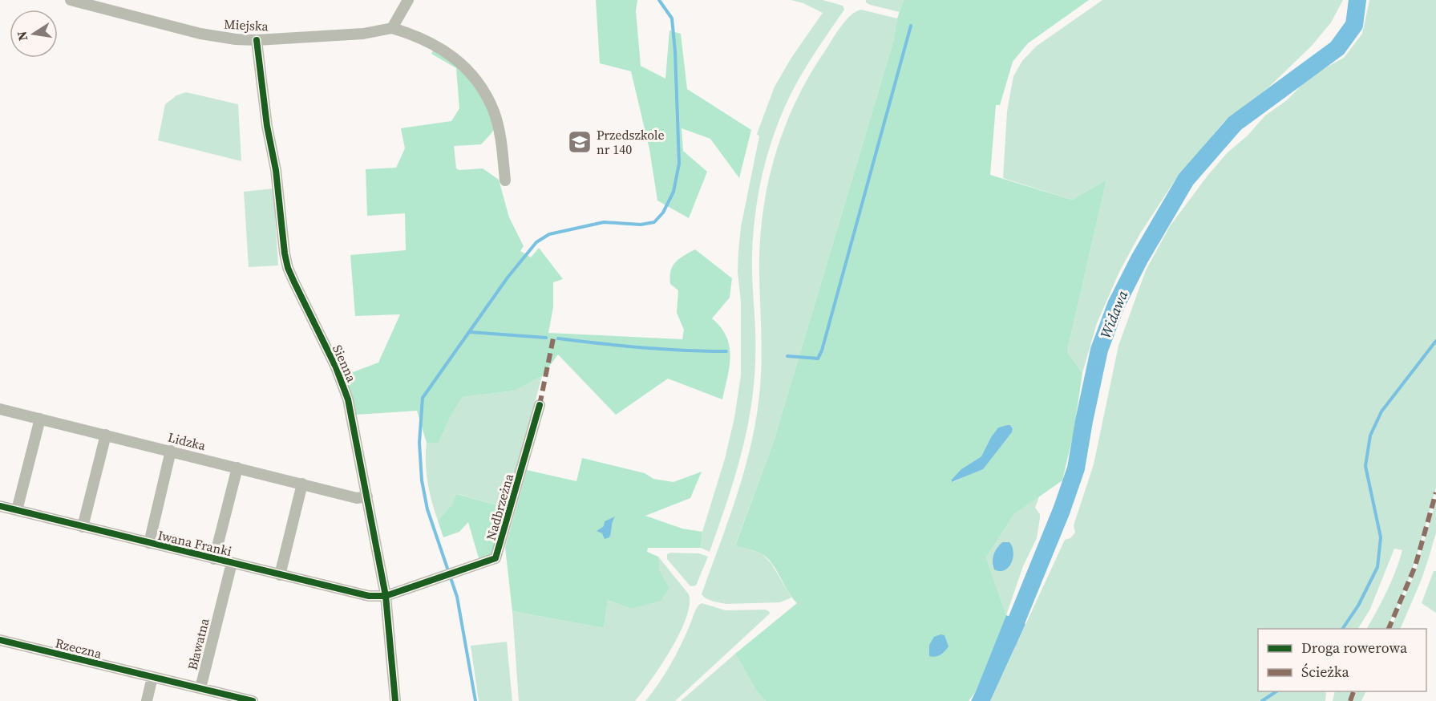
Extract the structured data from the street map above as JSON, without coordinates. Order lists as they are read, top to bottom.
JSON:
{
  "streets": {
    "street": [
      "Miejska",
      "Sienna",
      "Lidzka",
      "Nadbrzeżna",
      "Iwana Franki",
      "Bławatna",
      "Rzeczna"
    ]
  },
  "crossings": [
    ["Miejska", "Sienna"],
    ["Sienna", "Lidzka"],
    ["Sienna", "Nadbrzeżna"],
    ["Sienna", "Iwana Franki"],
    ["Nadbrzeżna", "Iwana Franki"],
    ["Iwana Franki", "Bławatna"],
    ["Bławatna", "Rzeczna"]
  ],
  "water": ["Widawa"],
  "places": {
    "school or university": ["Przedszkole nr 140"]
  },
  "legend": ["Droga rowerowa", "Ścieżka"],
  "north": "left"
}
